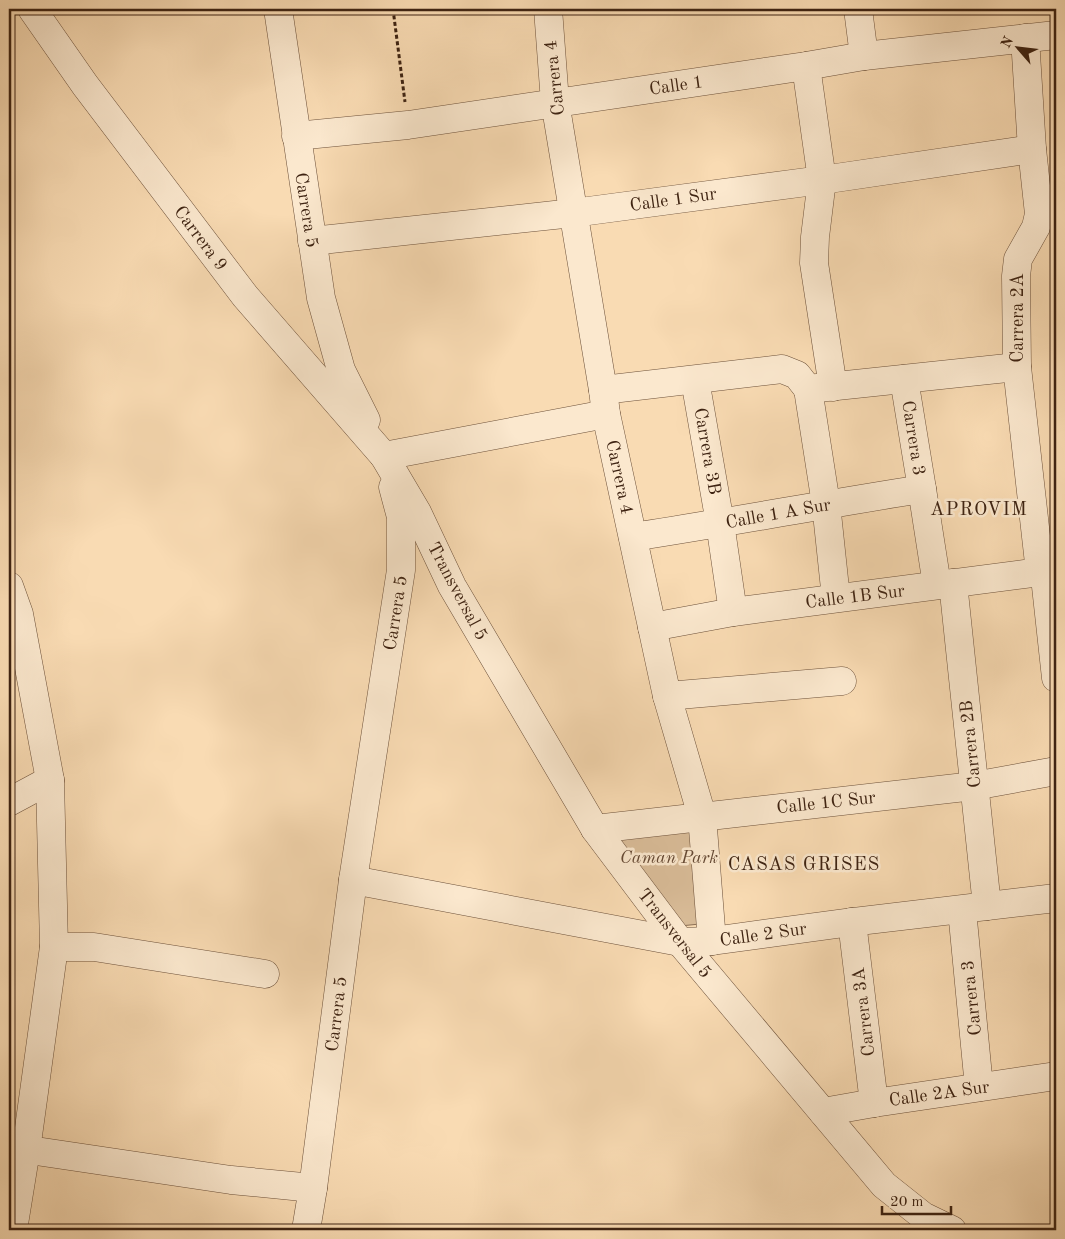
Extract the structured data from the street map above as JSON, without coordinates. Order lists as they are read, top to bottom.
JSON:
{
  "streets": {
    "street": [
      "Carrera 4",
      "Calle 1",
      "Calle 1 Sur",
      "Carrera 5",
      "Carrera 9",
      "Carrera 2A",
      "Carrera 3",
      "Carrera 3B",
      "Calle 1 A Sur",
      "Transversal 5",
      "Calle 1B Sur",
      "Carrera 2B",
      "Calle 1C Sur",
      "Calle 2 Sur",
      "Carrera 3A",
      "Calle 2A Sur"
    ]
  },
  "crossings": [
    ["Carrera 4", "Calle 1"],
    ["Carrera 4", "Calle 1 Sur"],
    ["Carrera 4", "Calle 1 A Sur"],
    ["Carrera 4", "Calle 1B Sur"],
    ["Carrera 4", "Calle 1C Sur"],
    ["Carrera 4", "Calle 2 Sur"],
    ["Calle 1", "Carrera 5"],
    ["Calle 1", "Carrera 2A"],
    ["Calle 1 Sur", "Carrera 5"],
    ["Calle 1 Sur", "Carrera 2A"],
    ["Carrera 5", "Carrera 9"],
    ["Carrera 5", "Transversal 5"],
    ["Carrera 5", "Calle 2 Sur"],
    ["Carrera 9", "Transversal 5"],
    ["Carrera 2A", "Calle 1B Sur"],
    ["Carrera 3", "Calle 1 A Sur"],
    ["Carrera 3", "Calle 1B Sur"],
    ["Carrera 3", "Carrera 2B"],
    ["Carrera 3", "Calle 2 Sur"],
    ["Carrera 3", "Calle 2A Sur"],
    ["Carrera 3B", "Calle 1 A Sur"],
    ["Carrera 3B", "Calle 1B Sur"],
    ["Transversal 5", "Calle 1C Sur"],
    ["Transversal 5", "Calle 2 Sur"],
    ["Transversal 5", "Calle 2A Sur"],
    ["Calle 1B Sur", "Carrera 2B"],
    ["Carrera 2B", "Calle 1C Sur"],
    ["Carrera 2B", "Calle 2 Sur"],
    ["Calle 2 Sur", "Carrera 3A"],
    ["Carrera 3A", "Calle 2A Sur"]
  ],
  "districts": ["APROVIM", "CASAS GRISES"],
  "parks": ["Caman Park"],
  "scale_bar": "20 m",
  "north": "top left"
}
